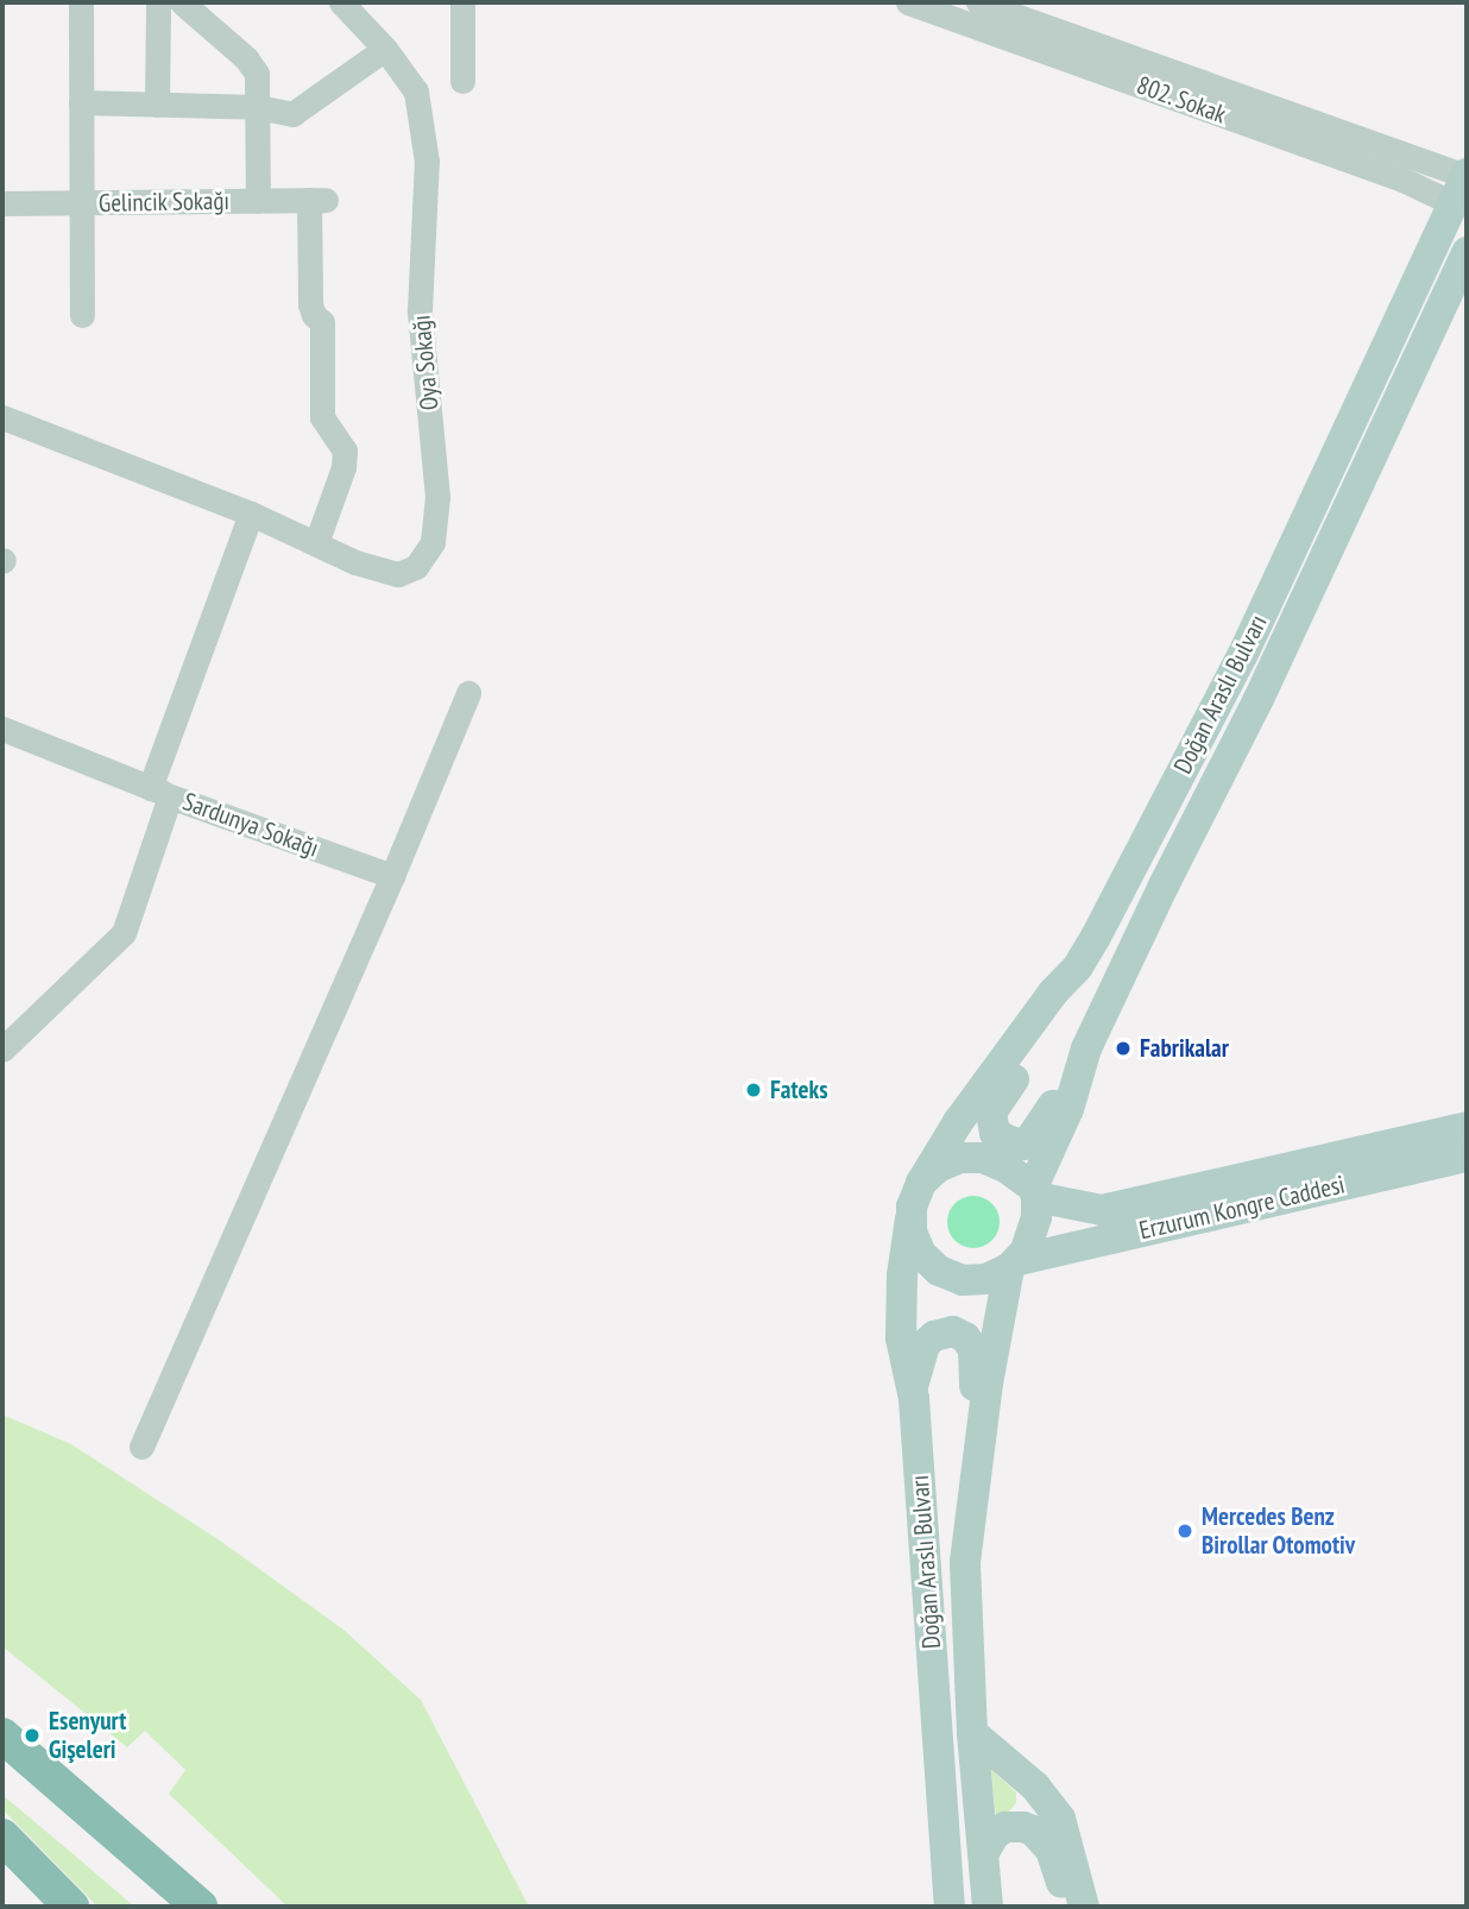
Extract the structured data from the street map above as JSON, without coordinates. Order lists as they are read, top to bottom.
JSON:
{
  "streets": {
    "main road": ["Doğan Araslı Bulvarı", "Erzurum Kongre Caddesi"],
    "street": [
      "802. Sokak",
      "Gelincik Sokağı",
      "Oya Sokağı",
      "Sardunya Sokağı"
    ]
  },
  "crossings": [
    ["802. Sokak", "Doğan Araslı Bulvarı"],
    ["Gelincik Sokağı", "Oya Sokağı"],
    ["Doğan Araslı Bulvarı", "Erzurum Kongre Caddesi"]
  ],
  "places": [
    "Fabrikalar",
    "Fateks",
    "Mercedes Benz Birollar Otomotiv",
    "Esenyurt Gişeleri"
  ]
}
